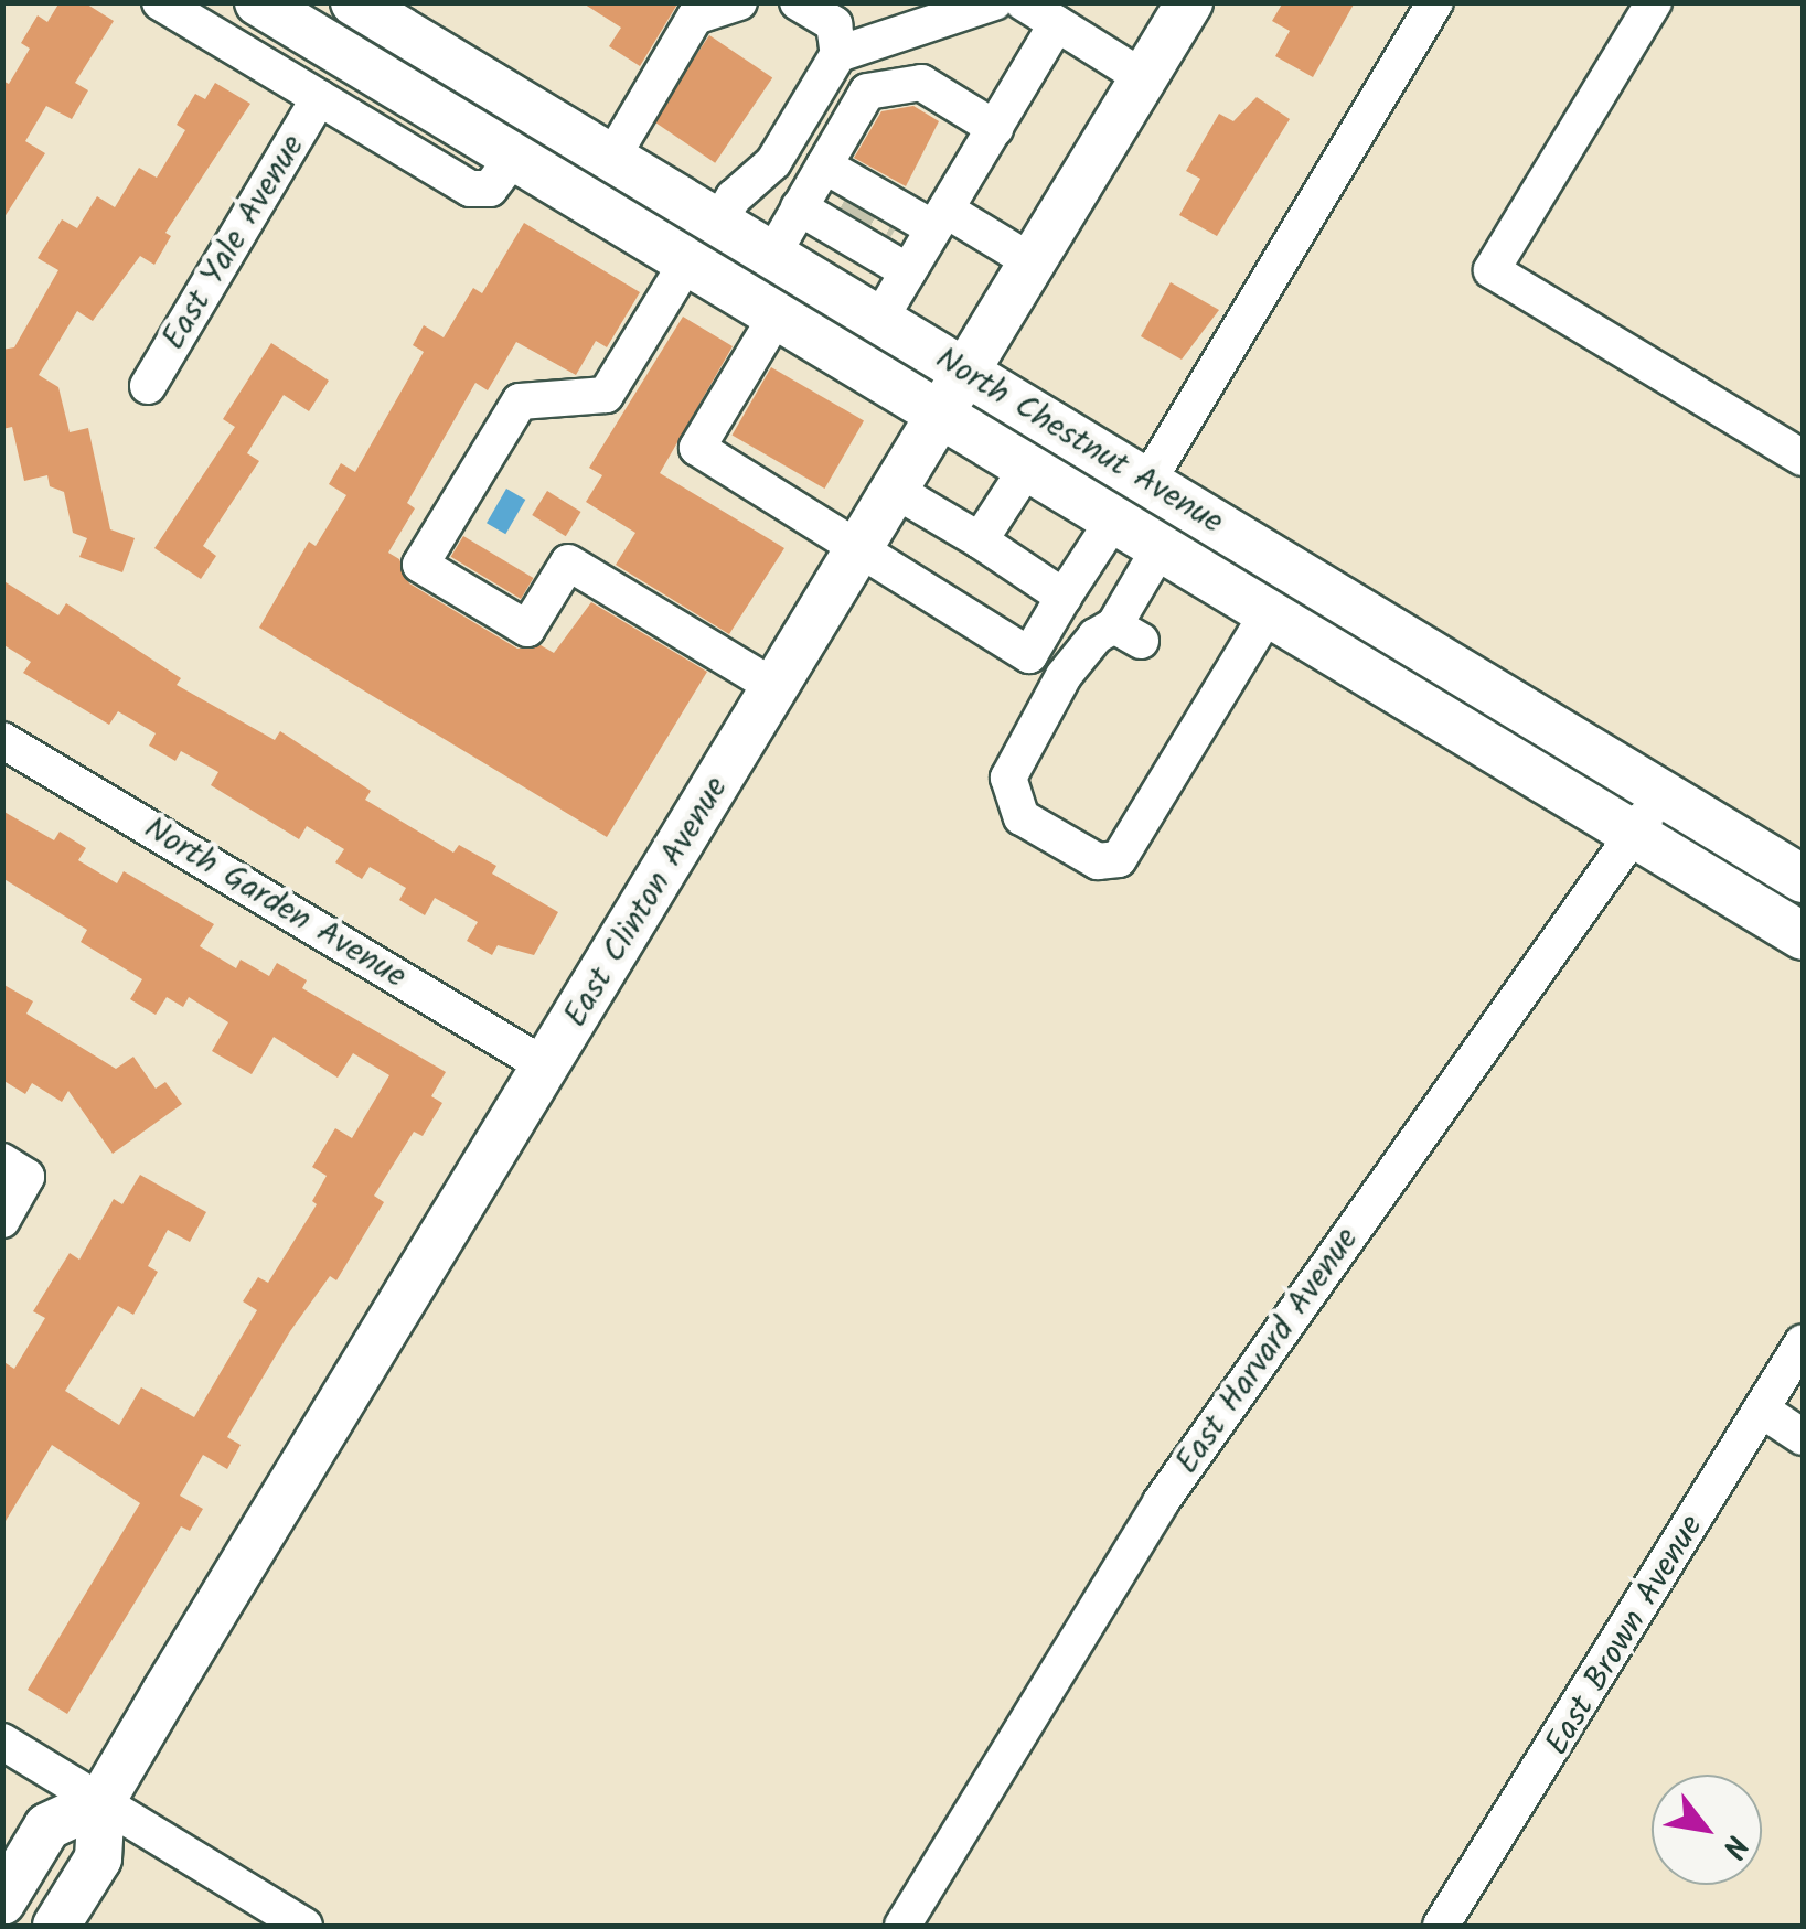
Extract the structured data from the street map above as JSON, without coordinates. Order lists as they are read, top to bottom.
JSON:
{
  "streets": {
    "main road": ["North Chestnut Avenue", "East Clinton Avenue"],
    "street": [
      "East Yale Avenue",
      "North Garden Avenue",
      "East Harvard Avenue",
      "East Brown Avenue"
    ]
  },
  "crossings": [
    ["North Chestnut Avenue", "East Clinton Avenue"],
    ["North Chestnut Avenue", "East Harvard Avenue"],
    ["East Clinton Avenue", "North Garden Avenue"]
  ],
  "north": "bottom right"
}
